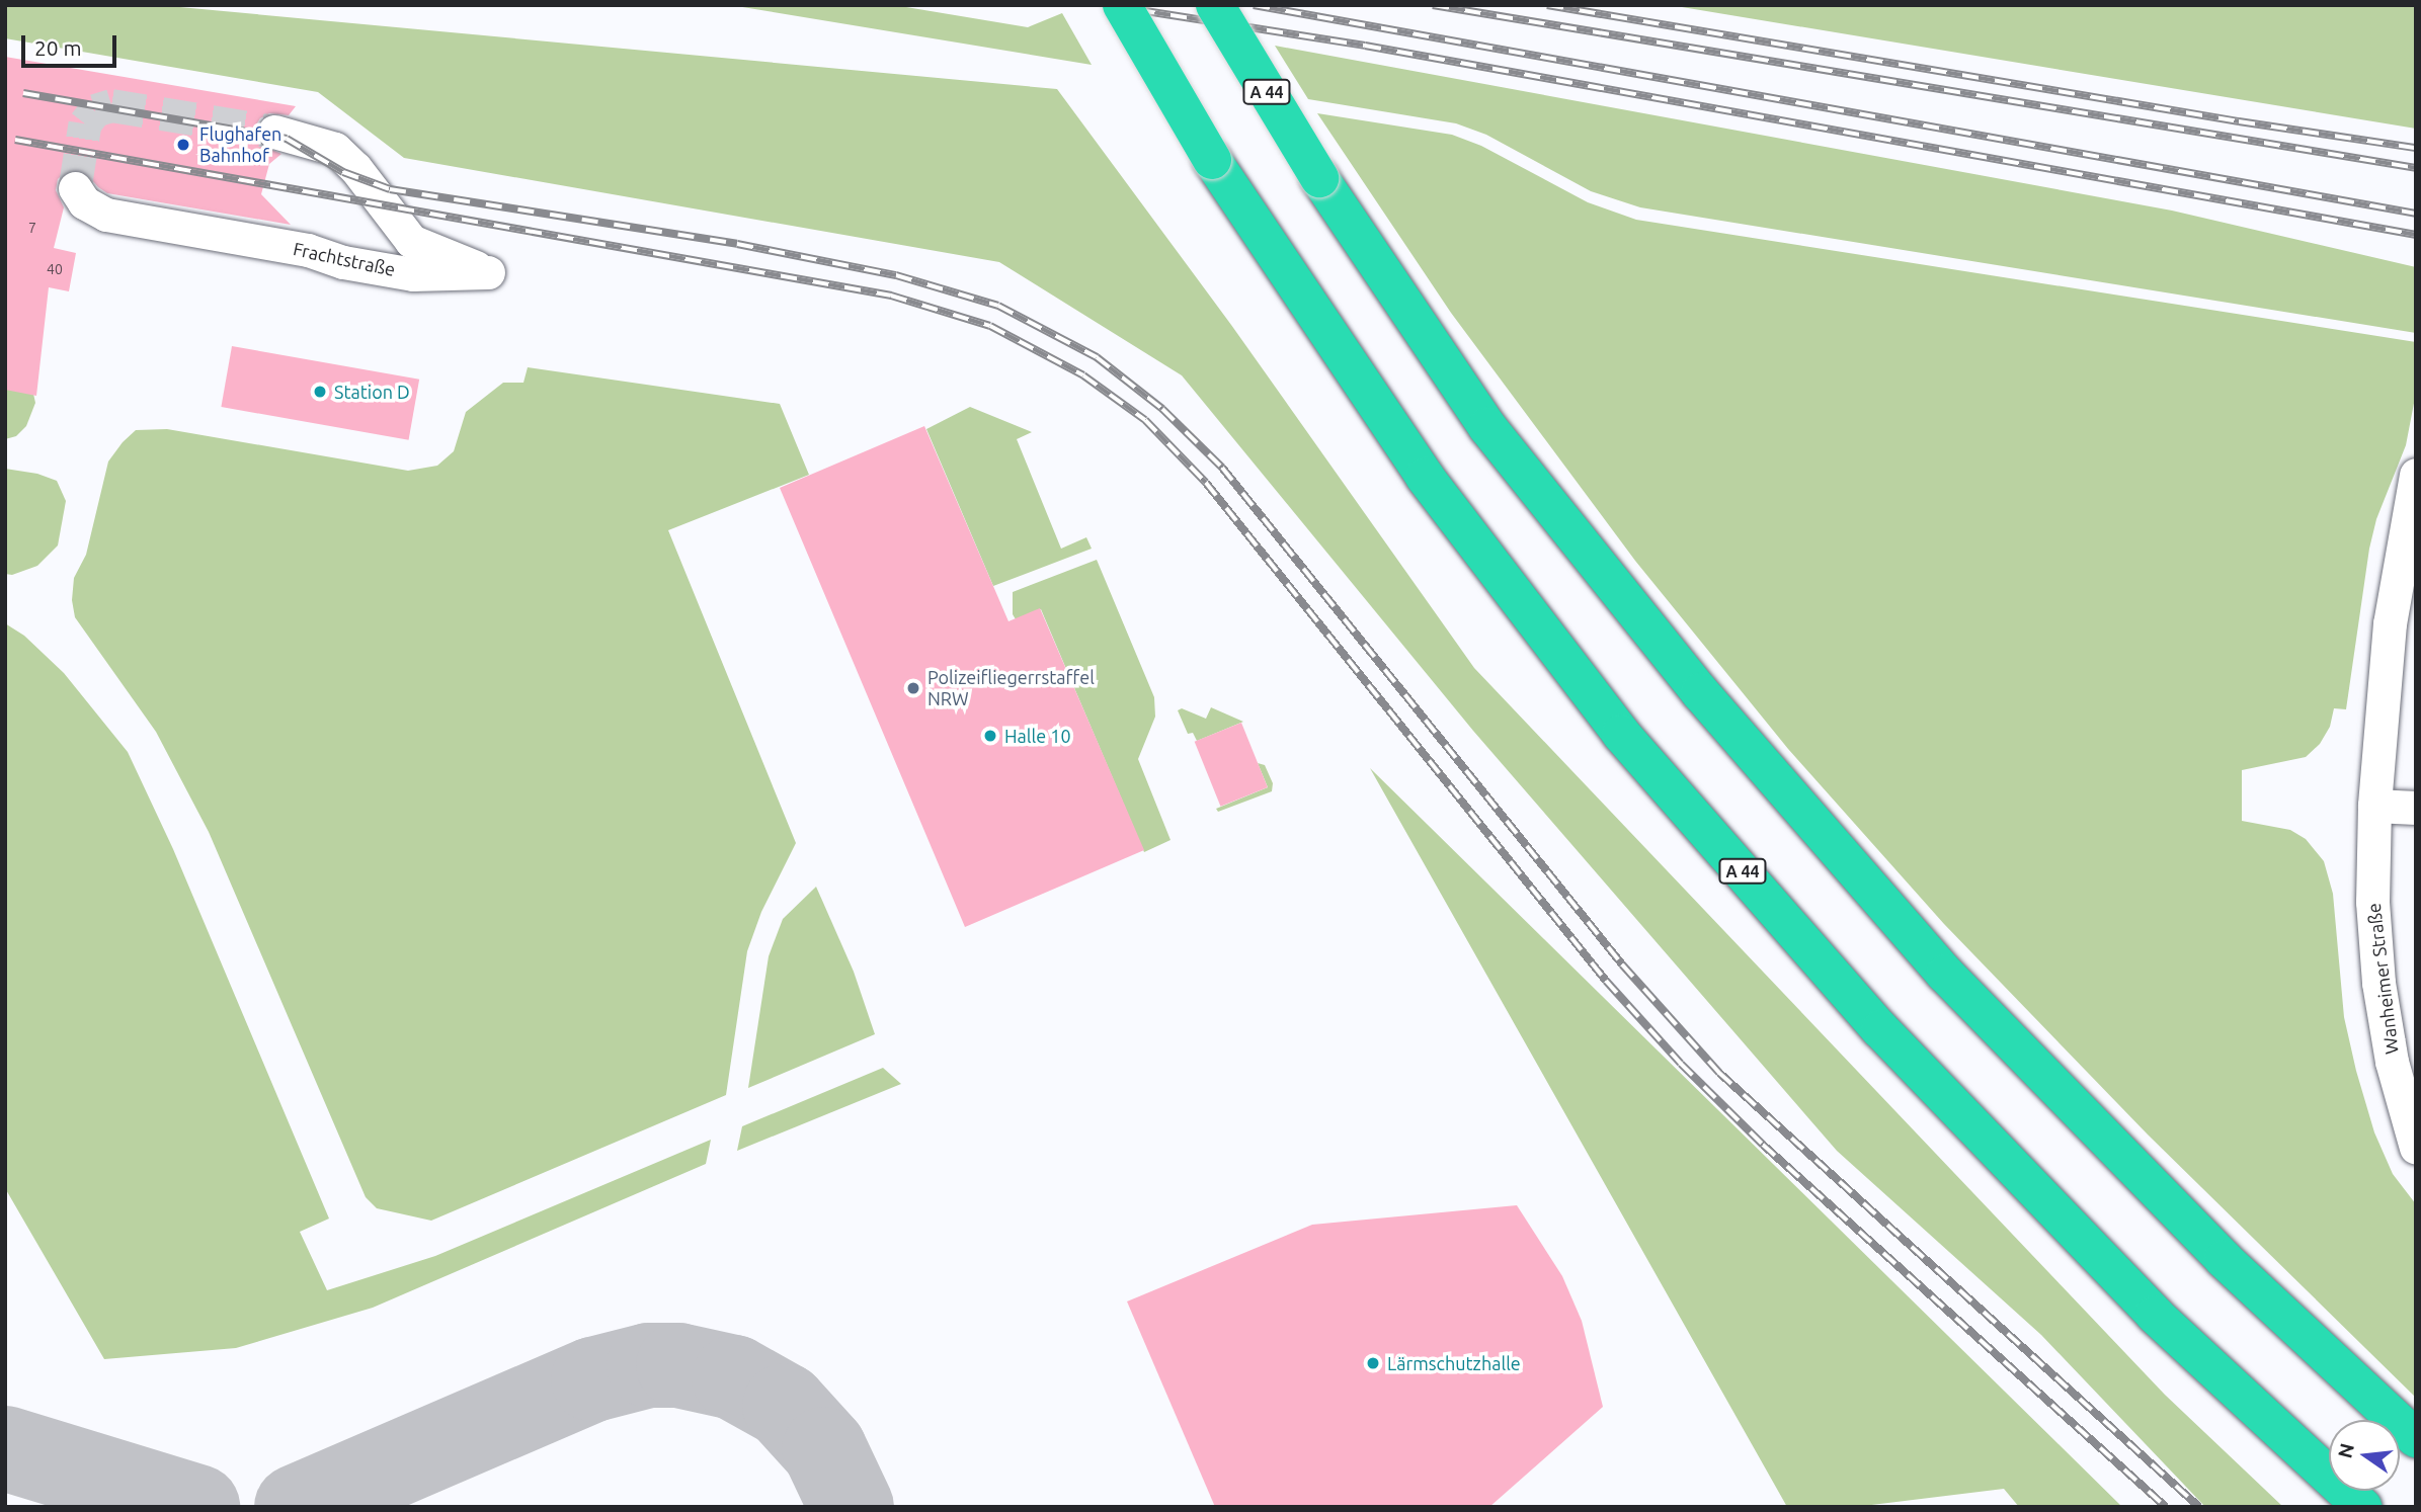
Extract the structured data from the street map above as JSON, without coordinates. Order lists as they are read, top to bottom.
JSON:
{
  "streets": {
    "highway": ["A 44"],
    "street": ["Frachtstraße", "Wanheimer Straße"]
  },
  "places": [
    "Flughafen Bahnhof",
    "Station D",
    "Polizeifliegerrstaffel NRW",
    "Halle 10",
    "Lärmschutzhalle"
  ],
  "house_numbers": ["7", "40"],
  "scale_bar": "20 m",
  "north": "left"
}
